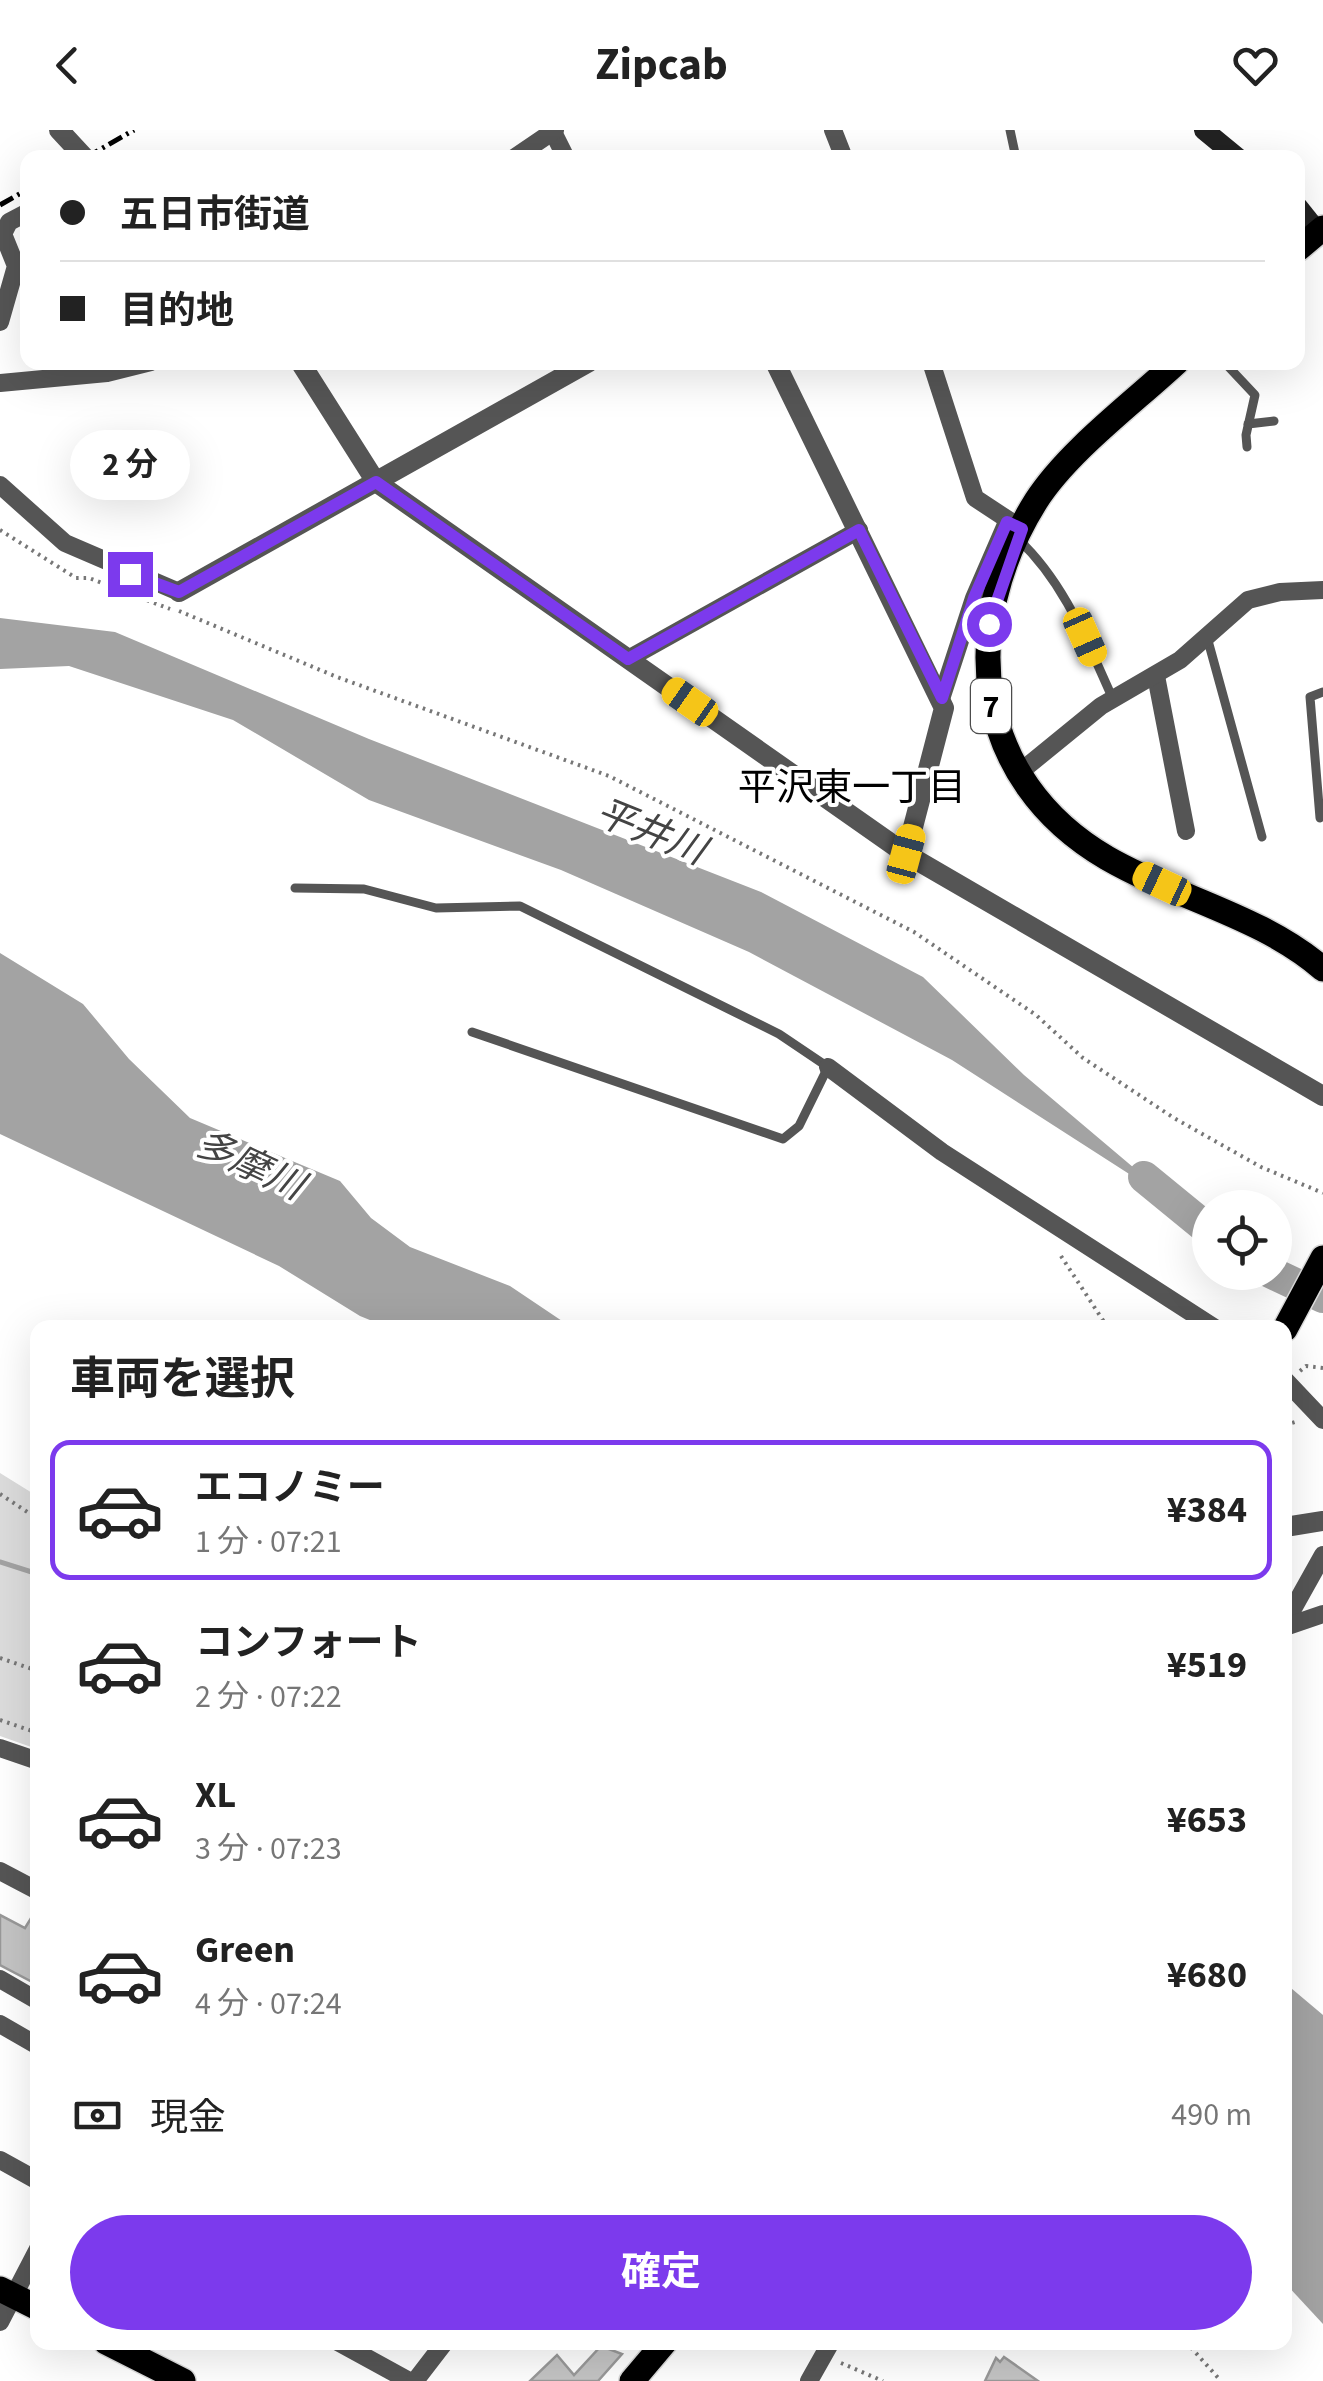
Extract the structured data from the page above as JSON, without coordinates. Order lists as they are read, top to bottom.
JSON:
{
  "streets": {
    "main road": ["7"]
  },
  "districts": ["平沢東一丁目"],
  "water": ["平井川", "多摩川"],
  "page": {
    "header": "Zipcab",
    "banner": ["五日市街道", "目的地"],
    "bubble": "2 分",
    "heading": "車両を選択",
    "list": [
      {
        "name": "エコノミー",
        "note": "1 分 · 07:21",
        "value": "¥384"
      },
      {
        "name": "コンフォート",
        "note": "2 分 · 07:22",
        "value": "¥519"
      },
      {
        "name": "XL",
        "note": "3 分 · 07:23",
        "value": "¥653"
      },
      {
        "name": "Green",
        "note": "4 分 · 07:24",
        "value": "¥680"
      }
    ],
    "pay": ["現金", "490 m"],
    "buttons": "確定"
  }
}
